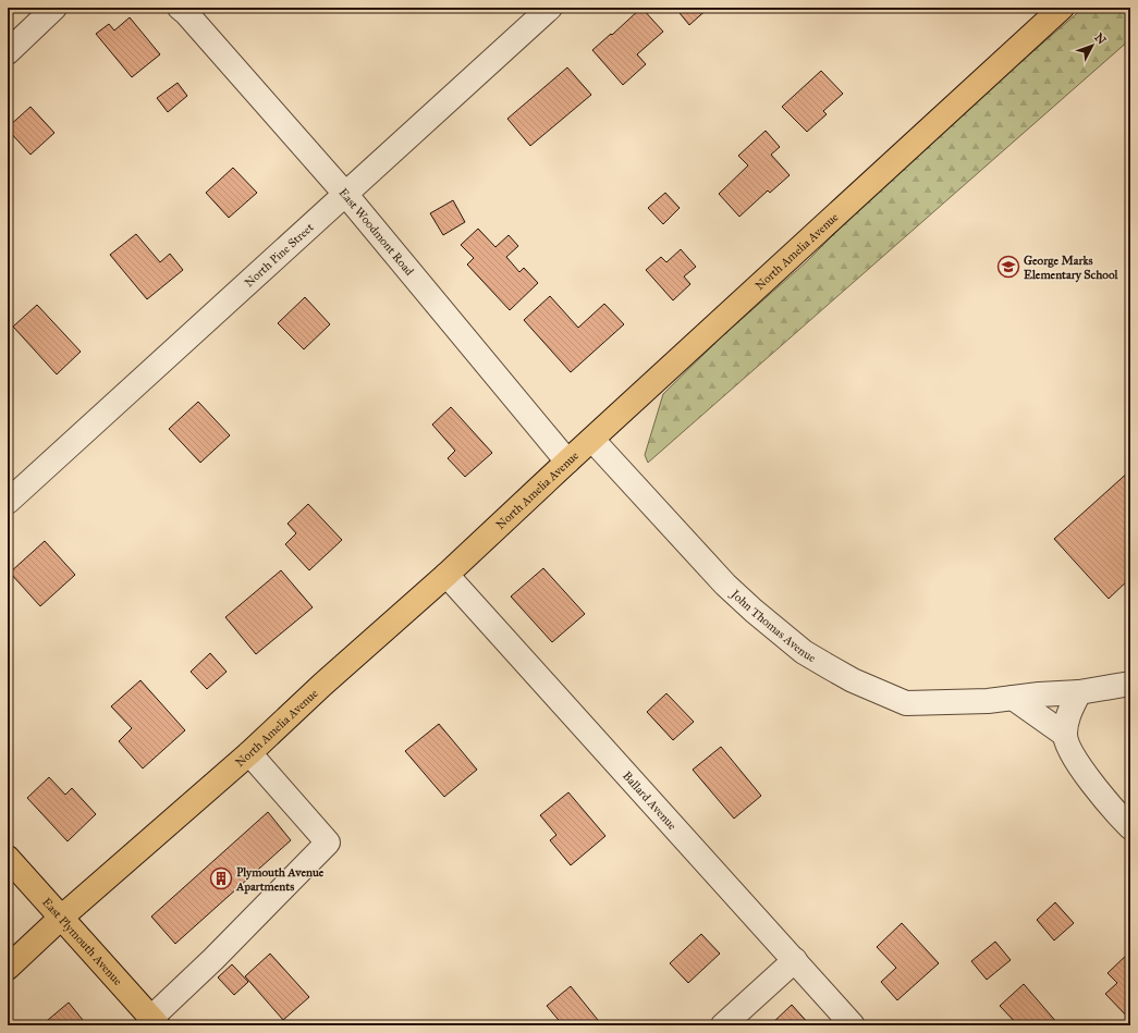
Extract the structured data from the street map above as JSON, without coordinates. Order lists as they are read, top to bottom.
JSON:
{
  "streets": {
    "main road": ["North Amelia Avenue", "East Plymouth Avenue"],
    "street": [
      "East Woodmont Road",
      "North Pine Street",
      "John Thomas Avenue",
      "Ballard Avenue"
    ]
  },
  "crossings": [
    ["East Woodmont Road", "North Amelia Avenue"],
    ["East Woodmont Road", "North Pine Street"],
    ["North Amelia Avenue", "John Thomas Avenue"],
    ["North Amelia Avenue", "Ballard Avenue"],
    ["North Amelia Avenue", "East Plymouth Avenue"]
  ],
  "places": {
    "school or university": ["George Marks Elementary School"],
    "building": ["Plymouth Avenue Apartments"]
  },
  "north": "top right"
}
